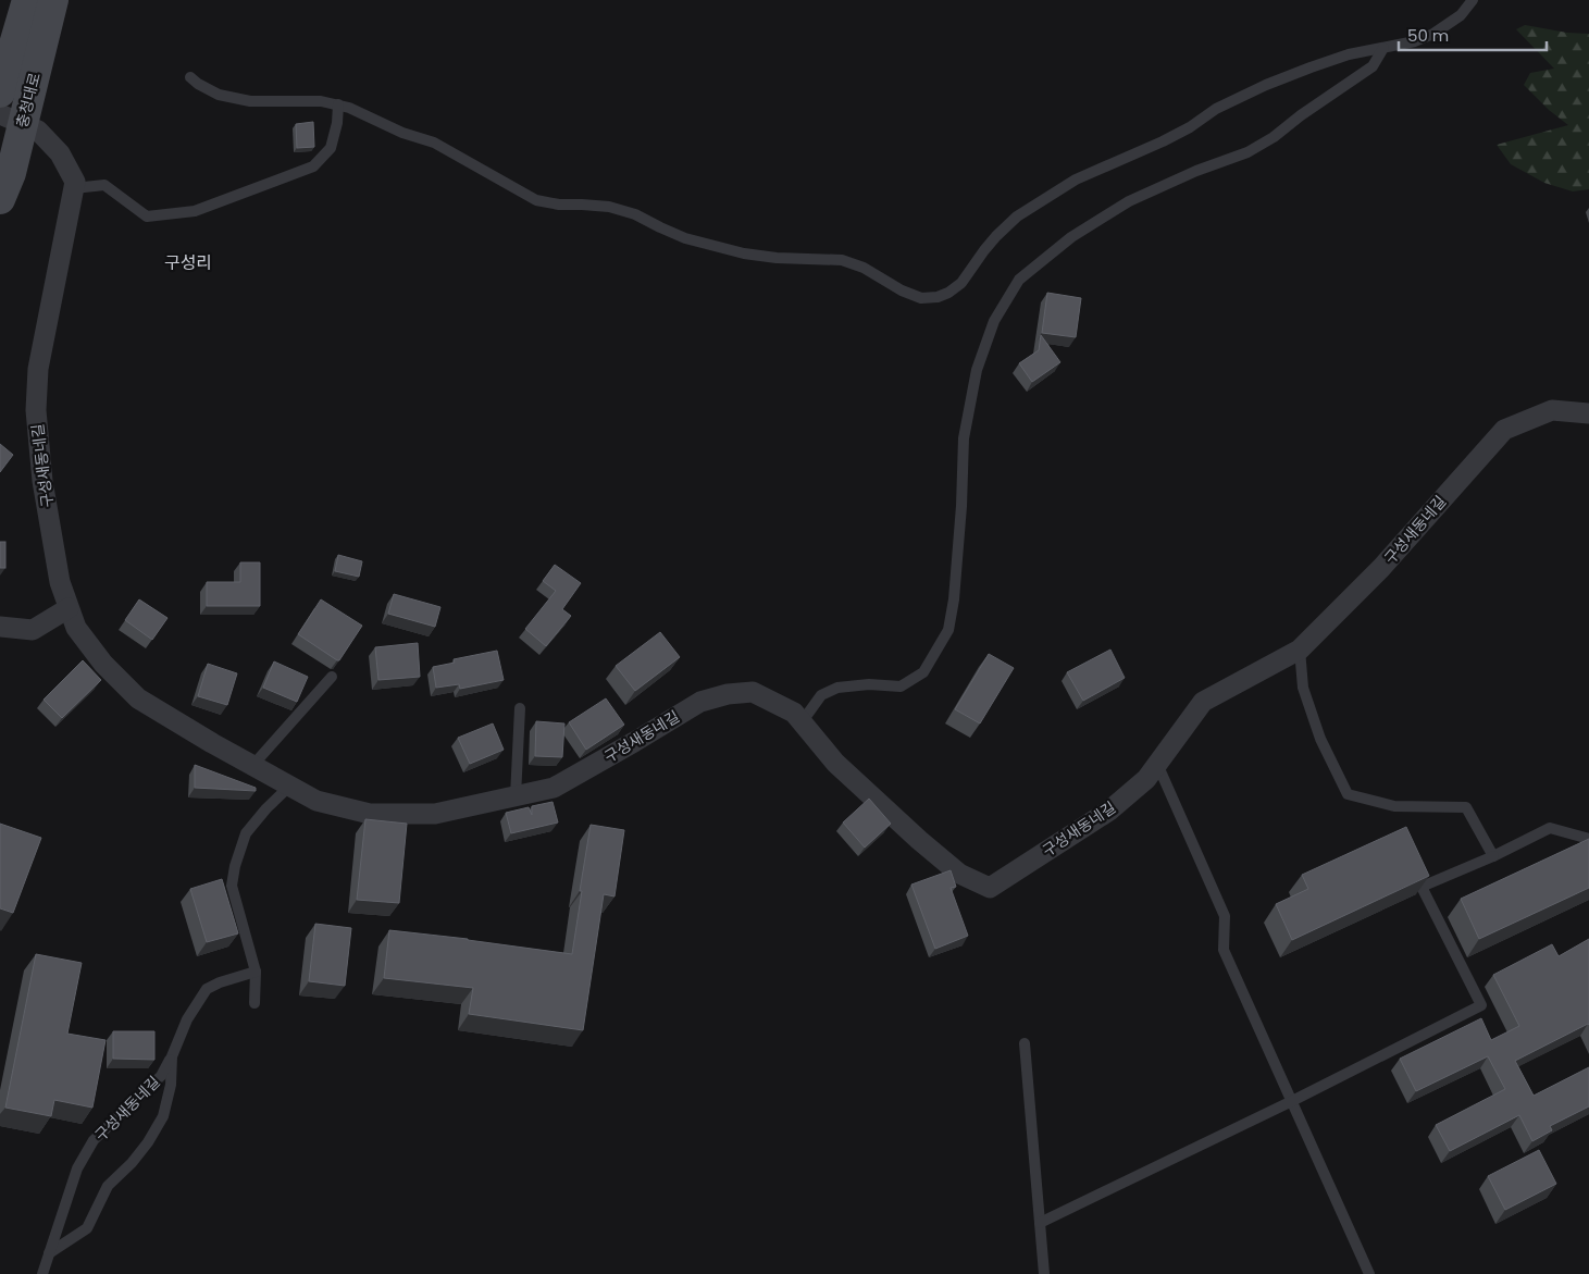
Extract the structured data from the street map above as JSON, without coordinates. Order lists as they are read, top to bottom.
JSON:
{
  "streets": {
    "main road": ["충청대로"],
    "street": ["구성새동네길"]
  },
  "districts": ["구성리"],
  "scale_bar": "50 m"
}
